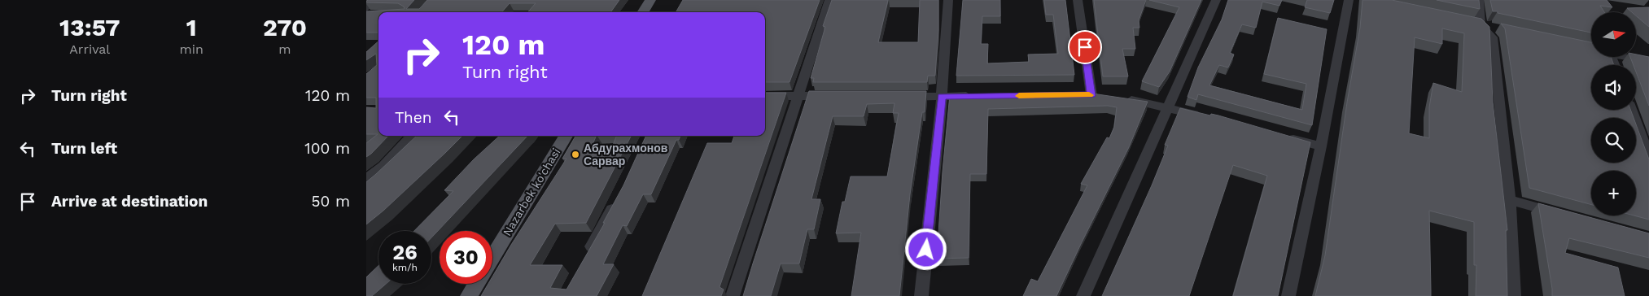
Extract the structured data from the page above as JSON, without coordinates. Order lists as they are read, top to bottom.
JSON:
{
  "streets": {
    "main road": ["Nazarbek ko'chasi"]
  },
  "places": ["Абдурахмонов Сарвар"],
  "north": "right",
  "page": {
    "eta": [
      "13:57",
      "Arrival",
      "1",
      "min",
      "270",
      "m"
    ],
    "map_buttons": "+",
    "turn": ["120 m", "Turn right"],
    "list": [
      {
        "name": "Turn right",
        "value": "120 m"
      },
      {
        "name": "Turn left",
        "value": "100 m"
      },
      {
        "name": "Arrive at destination",
        "value": "50 m"
      }
    ],
    "then": "Then",
    "speed": "26 km/h",
    "limit": "30"
  }
}
